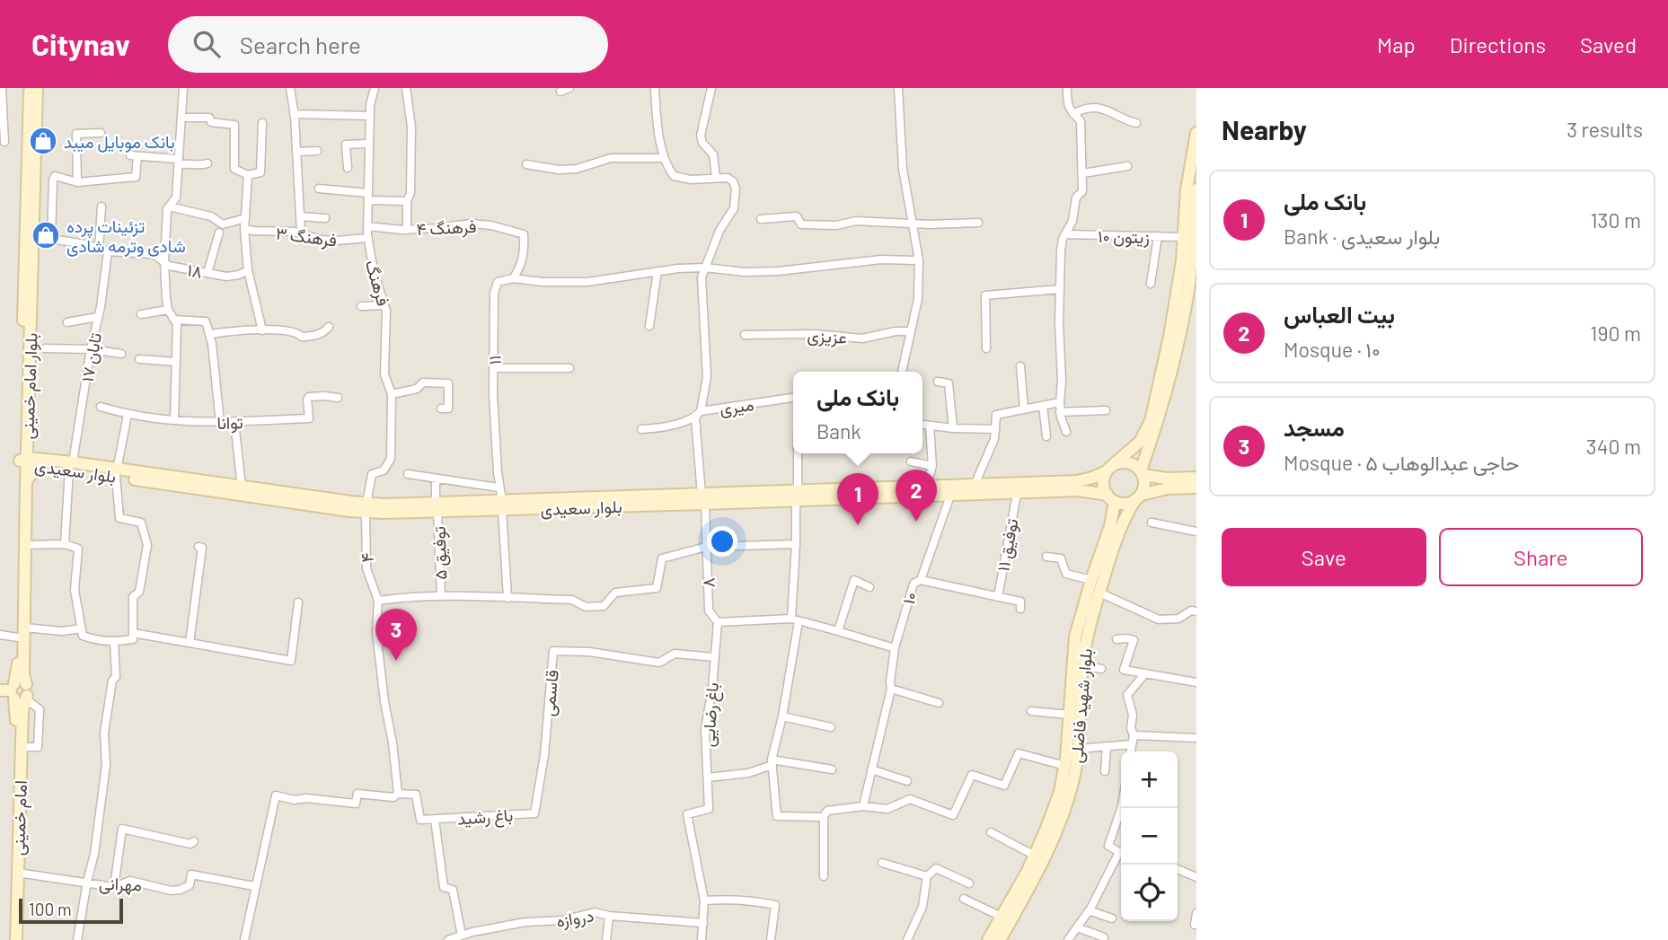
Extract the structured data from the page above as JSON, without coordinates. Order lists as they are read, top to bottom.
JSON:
{
  "streets": {
    "main road": [
      "بلوار امام خمینی",
      "بلوار سعیدی",
      "بلوار شهید فاضلی",
      "امام خمینی"
    ],
    "street": [
      "فرهنگ ۴",
      "فرهنگ ۳",
      "زیتون ۱۰",
      "۱۸",
      "فرهنگ",
      "عزیزی",
      "تابان ۱۷",
      "۱۱",
      "میری",
      "توانا",
      "توفیق ۱۱",
      "توفیق ۵",
      "۴",
      "۸",
      "۱۰",
      "قاسمی",
      "باغ رضایی",
      "باغ رشید",
      "مهرانی",
      "دروازه"
    ]
  },
  "crossings": [
    ["فرهنگ ۴", "فرهنگ"],
    ["فرهنگ ۴", "۱۱"],
    ["فرهنگ ۳", "فرهنگ"],
    ["۱۸", "تابان ۱۷"],
    ["۱۸", "بلوار امام خمینی"],
    ["فرهنگ", "بلوار سعیدی"],
    ["فرهنگ", "۴"],
    ["تابان ۱۷", "بلوار سعیدی"],
    ["۱۱", "بلوار سعیدی"],
    ["بلوار امام خمینی", "بلوار سعیدی"],
    ["بلوار امام خمینی", "امام خمینی"],
    ["میری", "۸"],
    ["بلوار سعیدی", "توفیق ۱۱"],
    ["بلوار سعیدی", "توفیق ۵"],
    ["بلوار سعیدی", "۴"],
    ["بلوار سعیدی", "۸"],
    ["بلوار سعیدی", "۱۰"],
    ["بلوار سعیدی", "بلوار شهید فاضلی"],
    ["۸", "قاسمی"],
    ["۸", "باغ رضایی"],
    ["قاسمی", "باغ رضایی"],
    ["قاسمی", "باغ رشید"],
    ["امام خمینی", "مهرانی"]
  ],
  "places": {
    "shop": ["بانک موبایل میبد", "تزئینات پرده شادی وترمه شادی"]
  },
  "scale_bar": "100 m",
  "page": {
    "header": "Citynav",
    "search": "Search here",
    "nav": ["Map", "Directions", "Saved"],
    "heading": ["Nearby", "3 results"],
    "list": [
      {
        "mark": "1",
        "name": "بانک ملی",
        "note": "Bank · بلوار سعیدی",
        "value": "130 m"
      },
      {
        "mark": "2",
        "name": "بیت العباس",
        "note": "Mosque · ۱۰",
        "value": "190 m"
      },
      {
        "mark": "3",
        "name": "مسجد",
        "note": "Mosque · حاجی عبدالوهاب ۵",
        "value": "340 m"
      }
    ],
    "popup": ["بانک ملی", "Bank"],
    "pins": ["2", "1", "3"],
    "buttons": ["Save", "Share"],
    "map_buttons": ["+", "−"],
    "scale": "100 m"
  }
}
